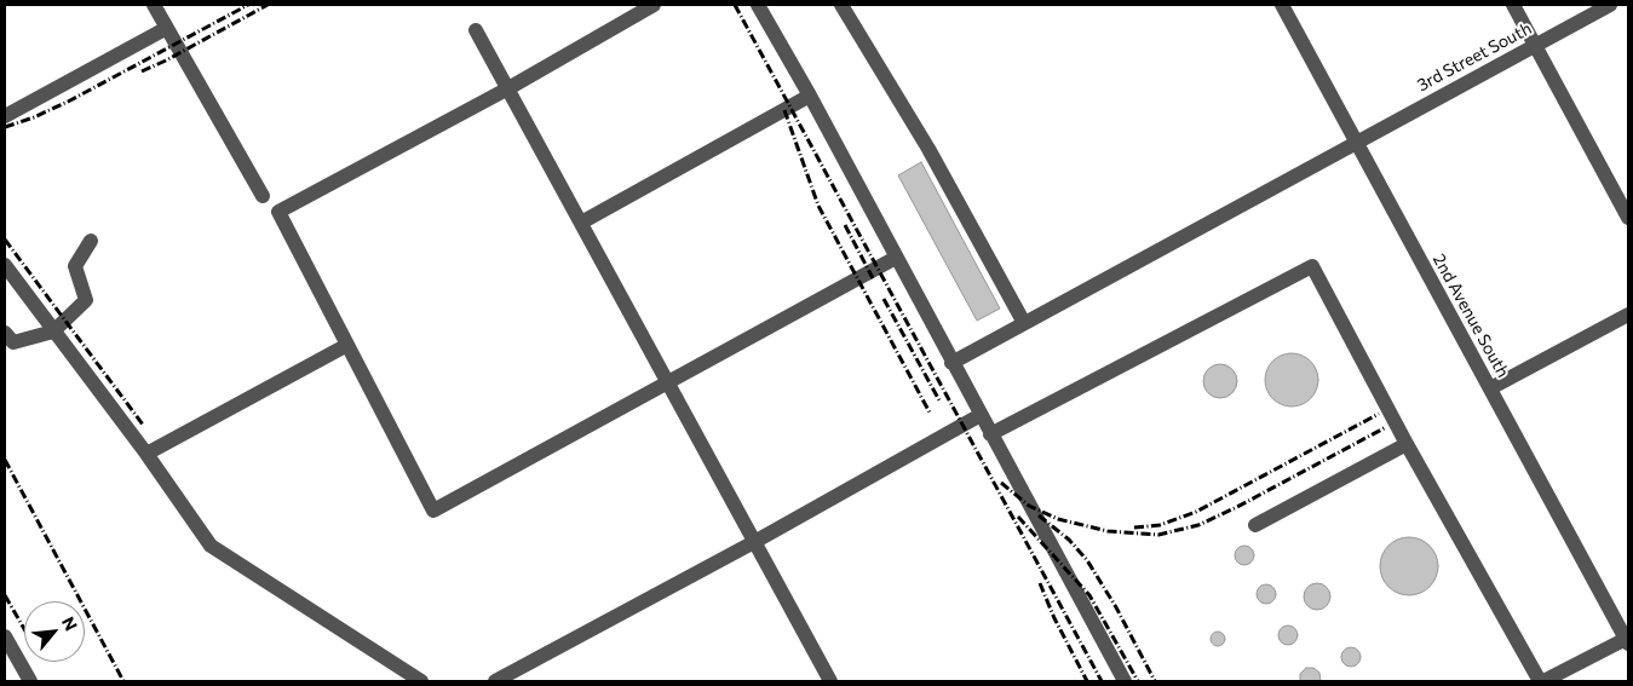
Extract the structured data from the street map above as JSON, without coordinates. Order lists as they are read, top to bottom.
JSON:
{
  "streets": {
    "street": ["3rd Street South", "2nd Avenue South"]
  },
  "crossings": [
    ["3rd Street South", "2nd Avenue South"]
  ],
  "north": "top right"
}
